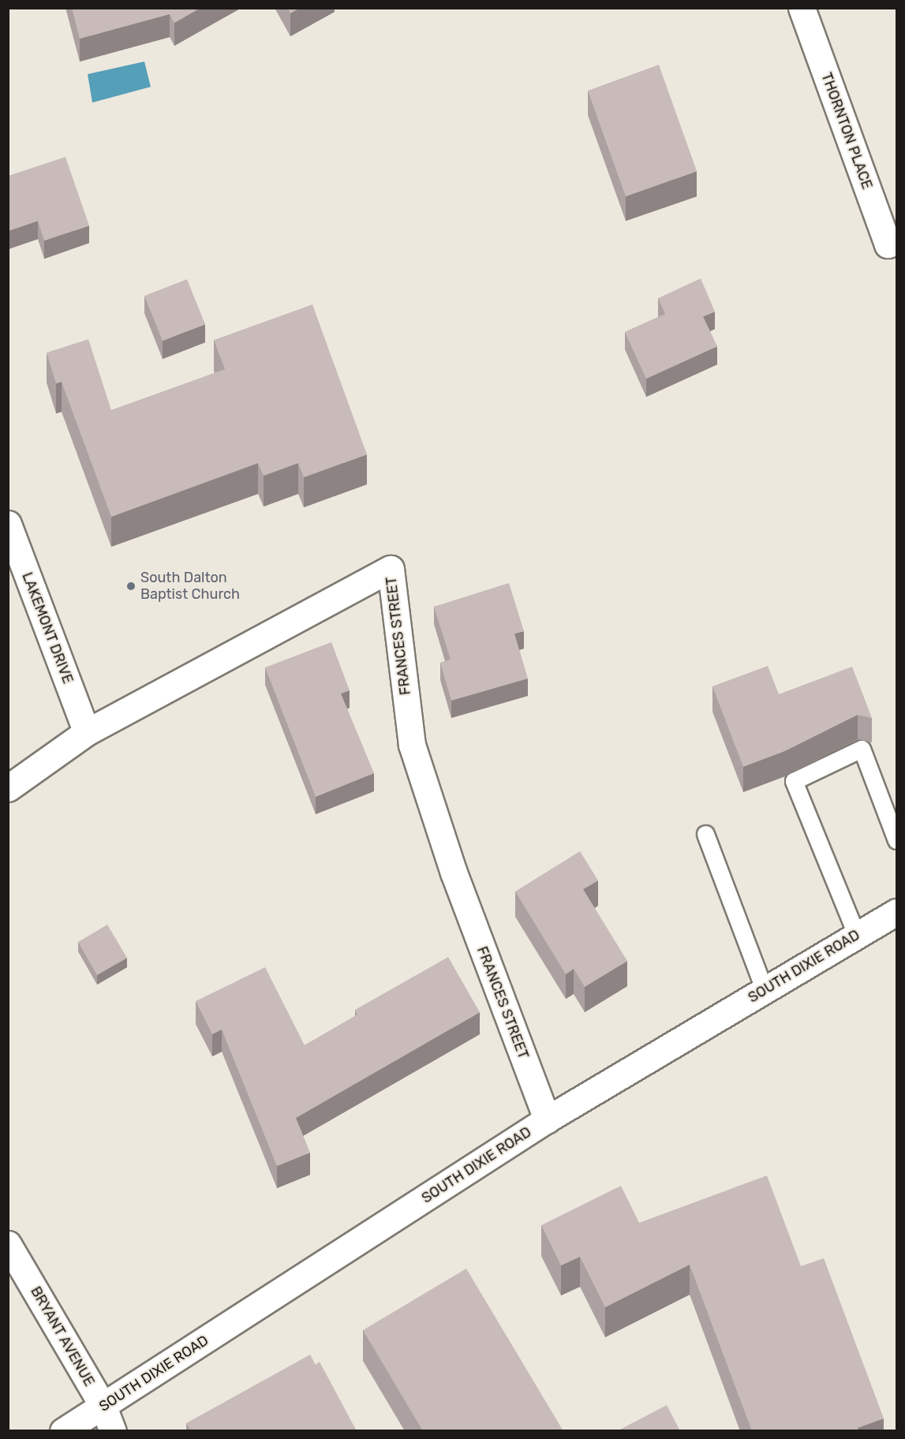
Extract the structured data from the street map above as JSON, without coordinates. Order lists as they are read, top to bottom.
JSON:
{
  "streets": {
    "street": [
      "THORNTON PLACE",
      "LAKEMONT DRIVE",
      "FRANCES STREET",
      "SOUTH DIXIE ROAD",
      "BRYANT AVENUE"
    ]
  },
  "crossings": [
    ["LAKEMONT DRIVE", "FRANCES STREET"],
    ["FRANCES STREET", "SOUTH DIXIE ROAD"],
    ["SOUTH DIXIE ROAD", "BRYANT AVENUE"]
  ],
  "places": ["South Dalton Baptist Church"]
}
